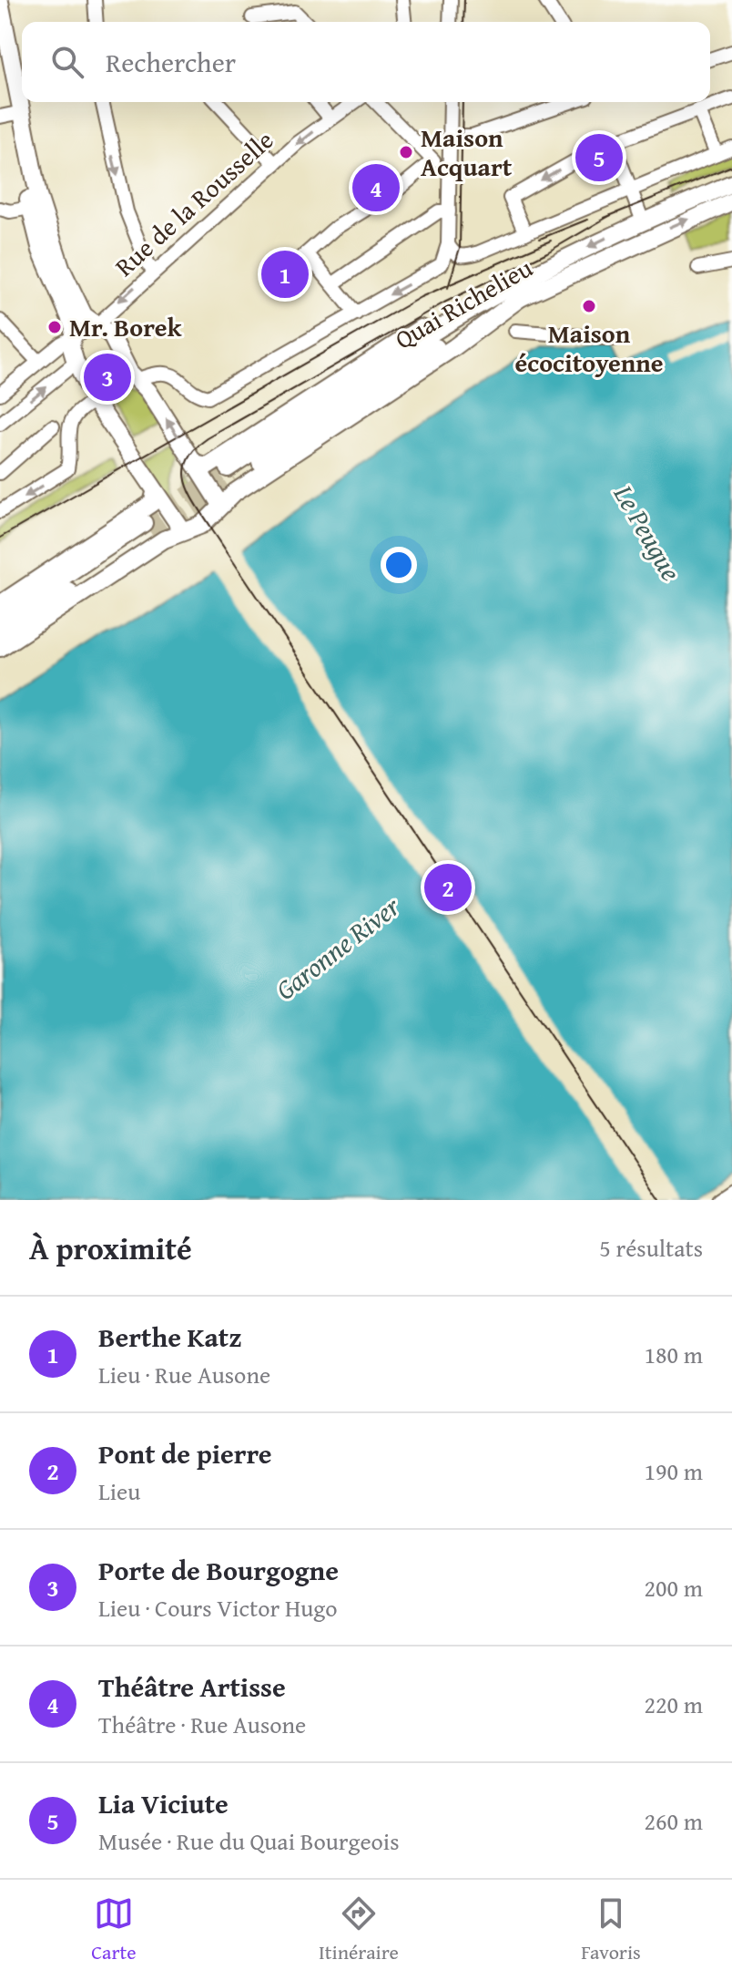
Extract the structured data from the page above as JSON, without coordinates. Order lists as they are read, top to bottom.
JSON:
{
  "streets": {
    "main road": ["Quai Richelieu"],
    "street": ["Rue de la Rousselle"]
  },
  "water": ["Le Peugue", "Garonne River"],
  "places": ["Maison Acquart", "Maison écocitoyenne", "Mr. Borek"],
  "page": {
    "search": "Rechercher",
    "pins": [
      "5",
      "4",
      "1",
      "3",
      "2"
    ],
    "heading": ["À proximité", "5 résultats"],
    "list": [
      {
        "mark": "1",
        "name": "Berthe Katz",
        "note": "Lieu · Rue Ausone",
        "value": "180 m"
      },
      {
        "mark": "2",
        "name": "Pont de pierre",
        "note": "Lieu",
        "value": "190 m"
      },
      {
        "mark": "3",
        "name": "Porte de Bourgogne",
        "note": "Lieu · Cours Victor Hugo",
        "value": "200 m"
      },
      {
        "mark": "4",
        "name": "Théâtre Artisse",
        "note": "Théâtre · Rue Ausone",
        "value": "220 m"
      },
      {
        "mark": "5",
        "name": "Lia Viciute",
        "note": "Musée · Rue du Quai Bourgeois",
        "value": "260 m"
      }
    ],
    "nav": ["Carte", "Itinéraire", "Favoris"]
  }
}
